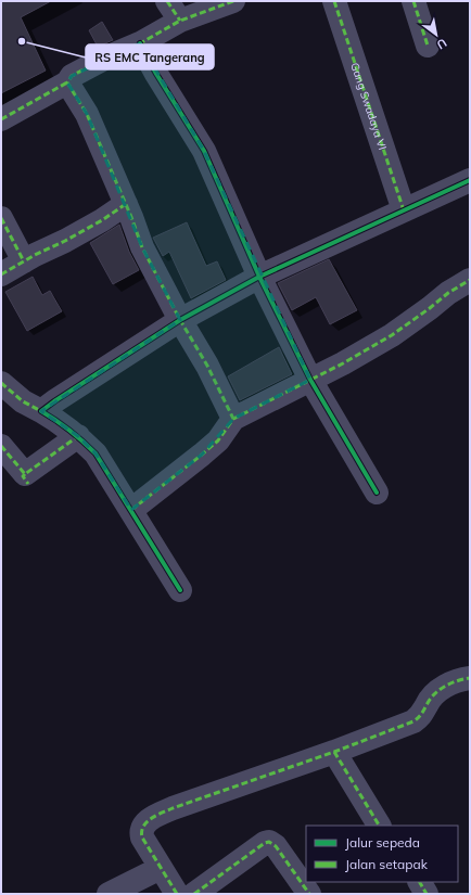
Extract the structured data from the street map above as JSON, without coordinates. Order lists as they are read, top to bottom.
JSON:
{
  "streets": {
    "street": ["Gang Swadaya VI"]
  },
  "places": ["RS EMC Tangerang"],
  "legend": ["Jalur sepeda", "Jalan setapak"],
  "north": "bottom right"
}
